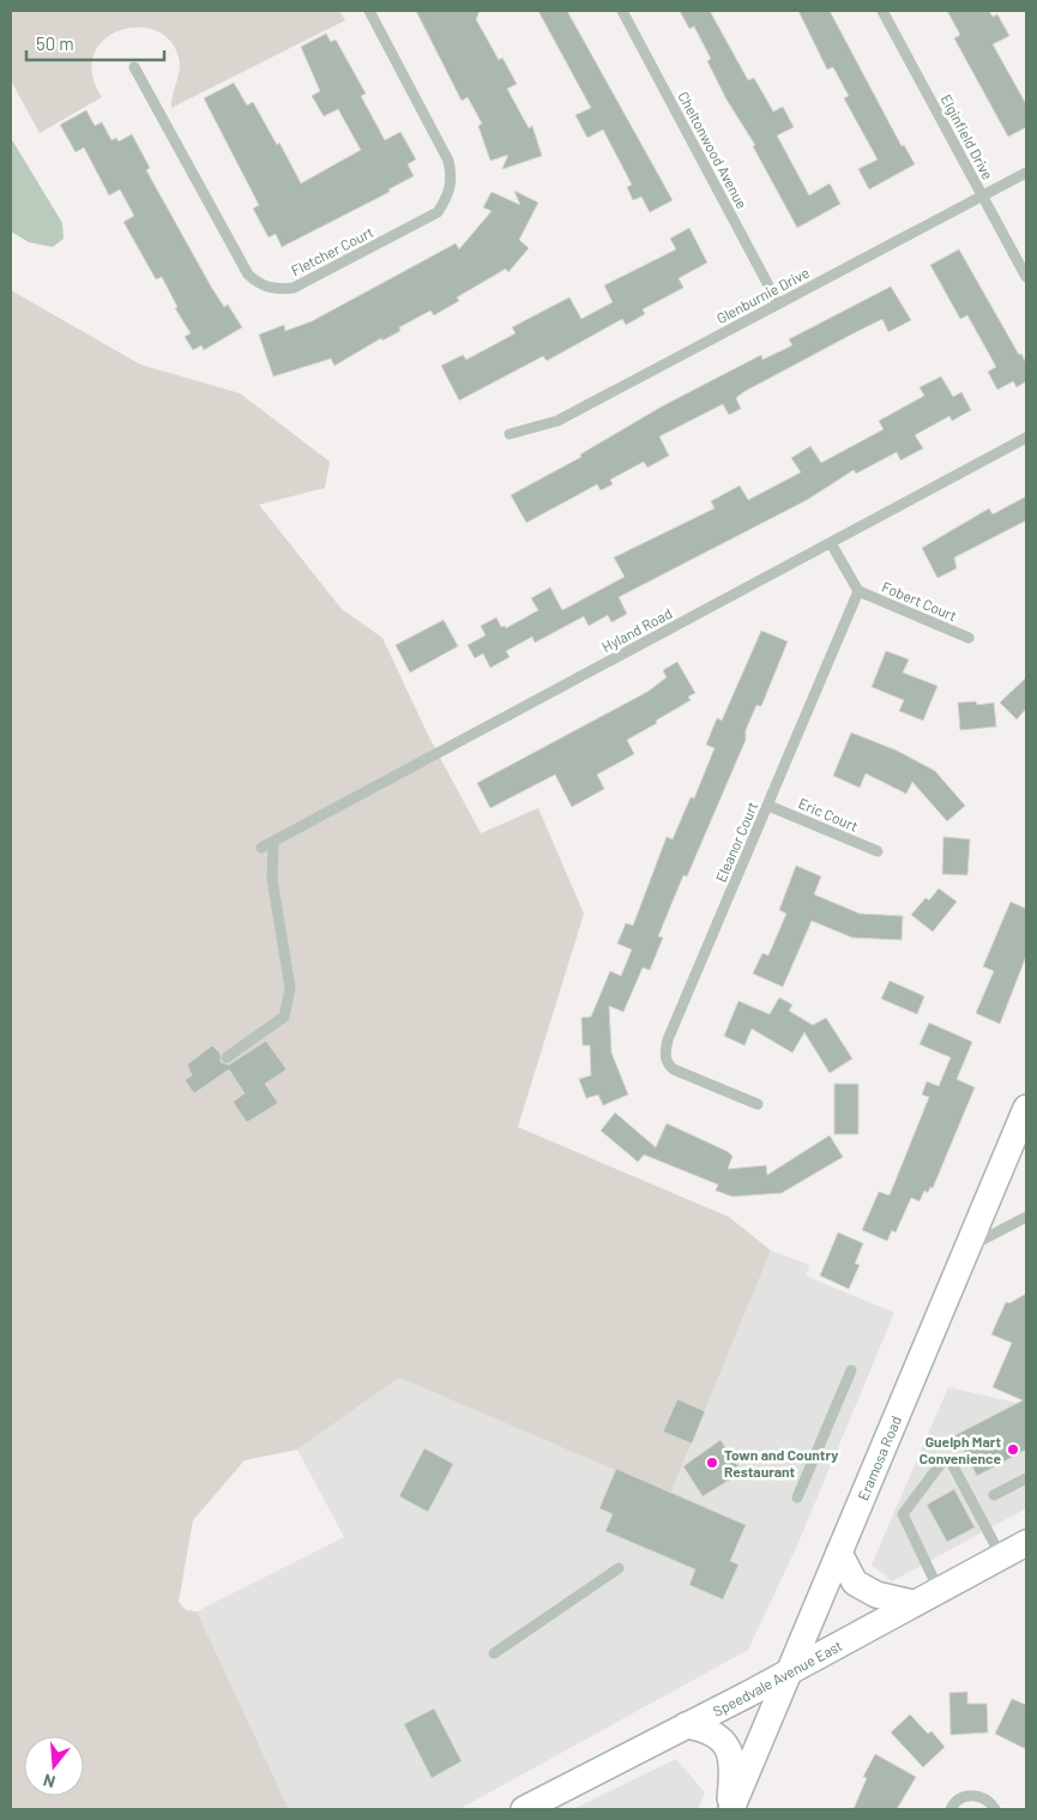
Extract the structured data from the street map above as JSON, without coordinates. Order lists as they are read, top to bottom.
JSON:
{
  "streets": {
    "main road": ["Eramosa Road", "Speedvale Avenue East"],
    "street": [
      "Elginfield Drive",
      "Cheltonwood Avenue",
      "Fletcher Court",
      "Glenburnie Drive",
      "Fobert Court",
      "Hyland Road",
      "Eric Court",
      "Eleanor Court"
    ]
  },
  "crossings": [
    ["Elginfield Drive", "Glenburnie Drive"],
    ["Cheltonwood Avenue", "Glenburnie Drive"],
    ["Fobert Court", "Eleanor Court"],
    ["Eric Court", "Eleanor Court"],
    ["Eramosa Road", "Speedvale Avenue East"]
  ],
  "places": ["Guelph Mart Convenience", "Town and Country Restaurant"],
  "scale_bar": "50 m",
  "north": "bottom"
}
